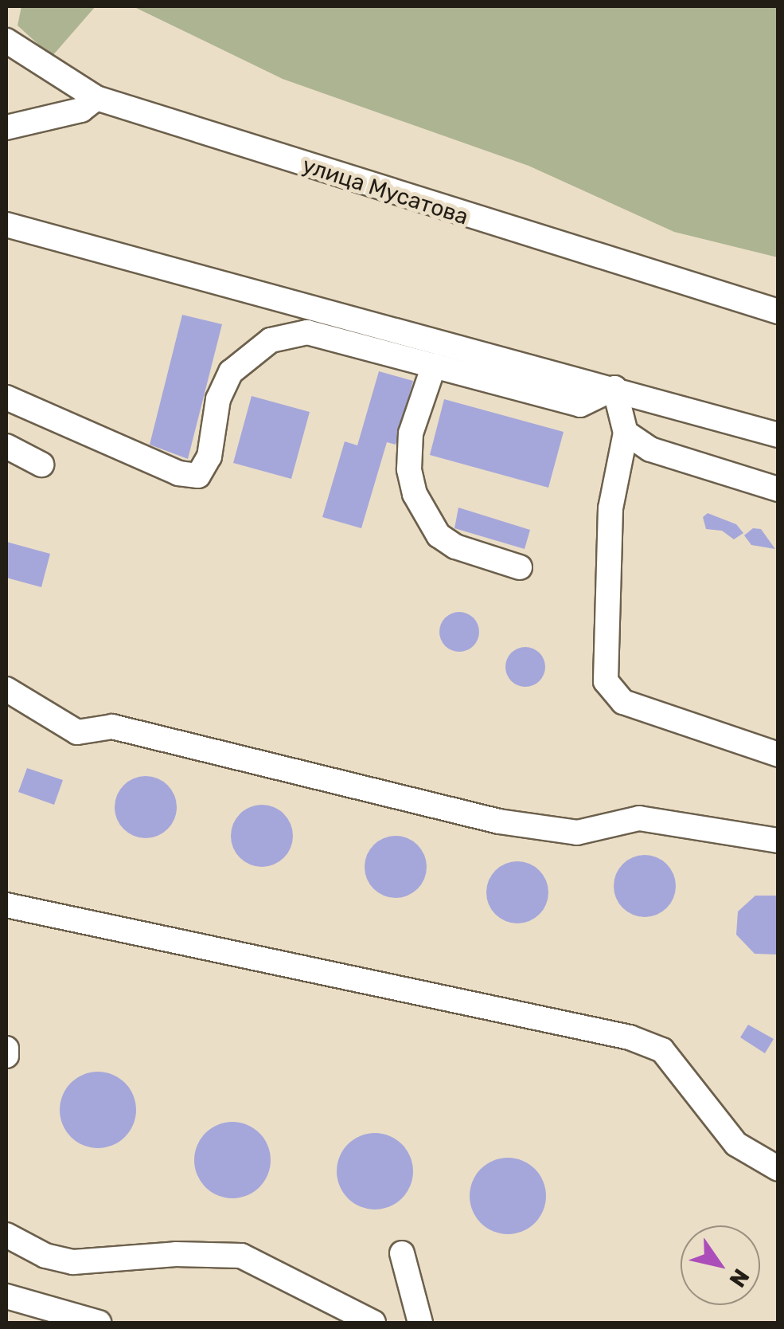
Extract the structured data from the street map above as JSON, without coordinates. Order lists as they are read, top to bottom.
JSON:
{
  "streets": {
    "street": ["улица Мусатова"]
  },
  "north": "bottom right"
}
